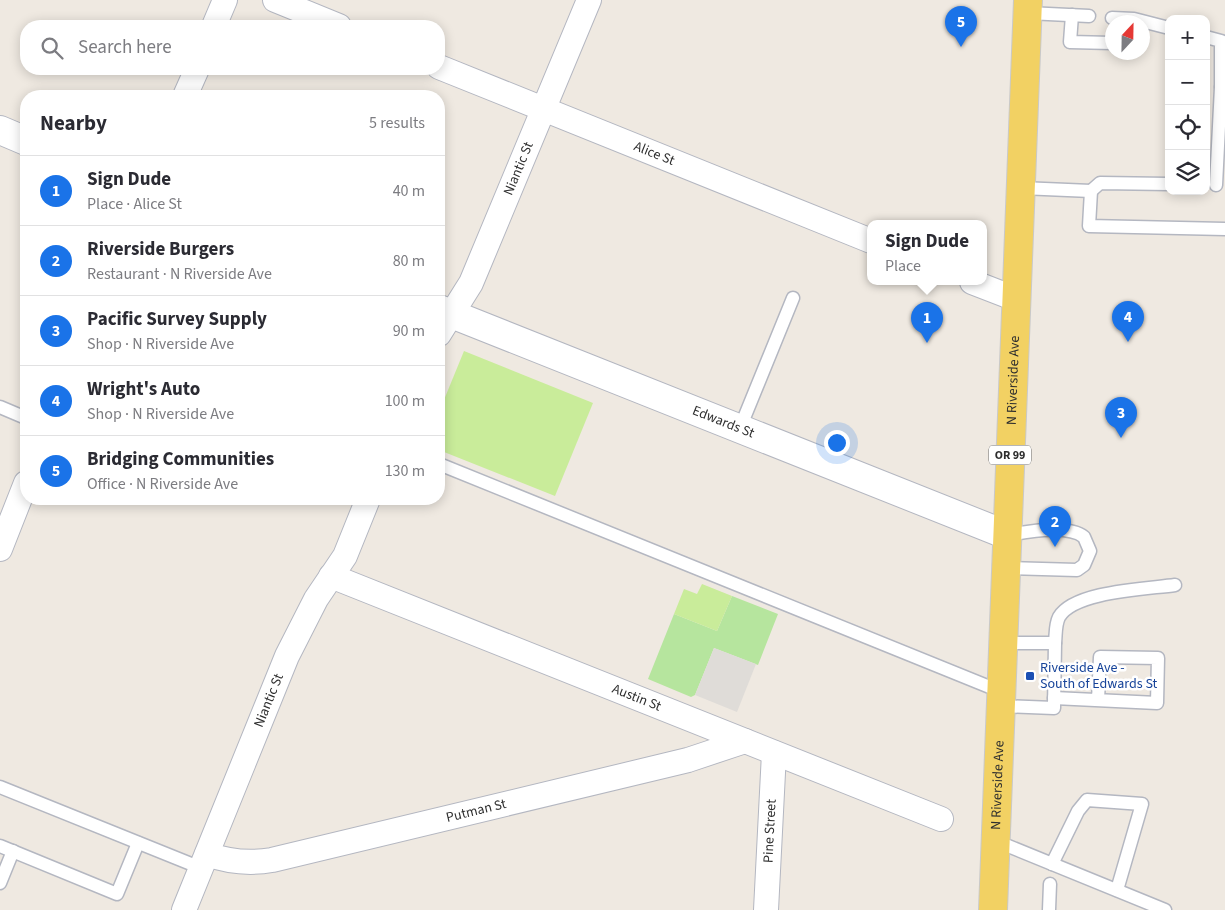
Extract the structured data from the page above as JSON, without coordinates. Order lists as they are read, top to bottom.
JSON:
{
  "streets": {
    "main road": ["N Riverside Ave", "OR 99"],
    "street": [
      "Alice St",
      "Niantic St",
      "Edwards St",
      "Austin St",
      "Putman St",
      "Pine Street"
    ]
  },
  "crossings": [
    ["Alice St", "Niantic St"],
    ["Niantic St", "Austin St"],
    ["Niantic St", "Putman St"],
    ["N Riverside Ave", "Edwards St"],
    ["Austin St", "Putman St"],
    ["Austin St", "Pine Street"]
  ],
  "places": {
    "transit": ["Riverside Ave - South of Edwards St"]
  },
  "north": "top",
  "page": {
    "pins": [
      "5",
      "4",
      "1",
      "3",
      "2"
    ],
    "map_buttons": ["+", "−"],
    "search": "Search here",
    "heading": ["Nearby", "5 results"],
    "list": [
      {
        "mark": "1",
        "name": "Sign Dude",
        "note": "Place · Alice St",
        "value": "40 m"
      },
      {
        "mark": "2",
        "name": "Riverside Burgers",
        "note": "Restaurant · N Riverside Ave",
        "value": "80 m"
      },
      {
        "mark": "3",
        "name": "Pacific Survey Supply",
        "note": "Shop · N Riverside Ave",
        "value": "90 m"
      },
      {
        "mark": "4",
        "name": "Wright's Auto",
        "note": "Shop · N Riverside Ave",
        "value": "100 m"
      },
      {
        "mark": "5",
        "name": "Bridging Communities",
        "note": "Office · N Riverside Ave",
        "value": "130 m"
      }
    ],
    "popup": ["Sign Dude", "Place"]
  }
}
